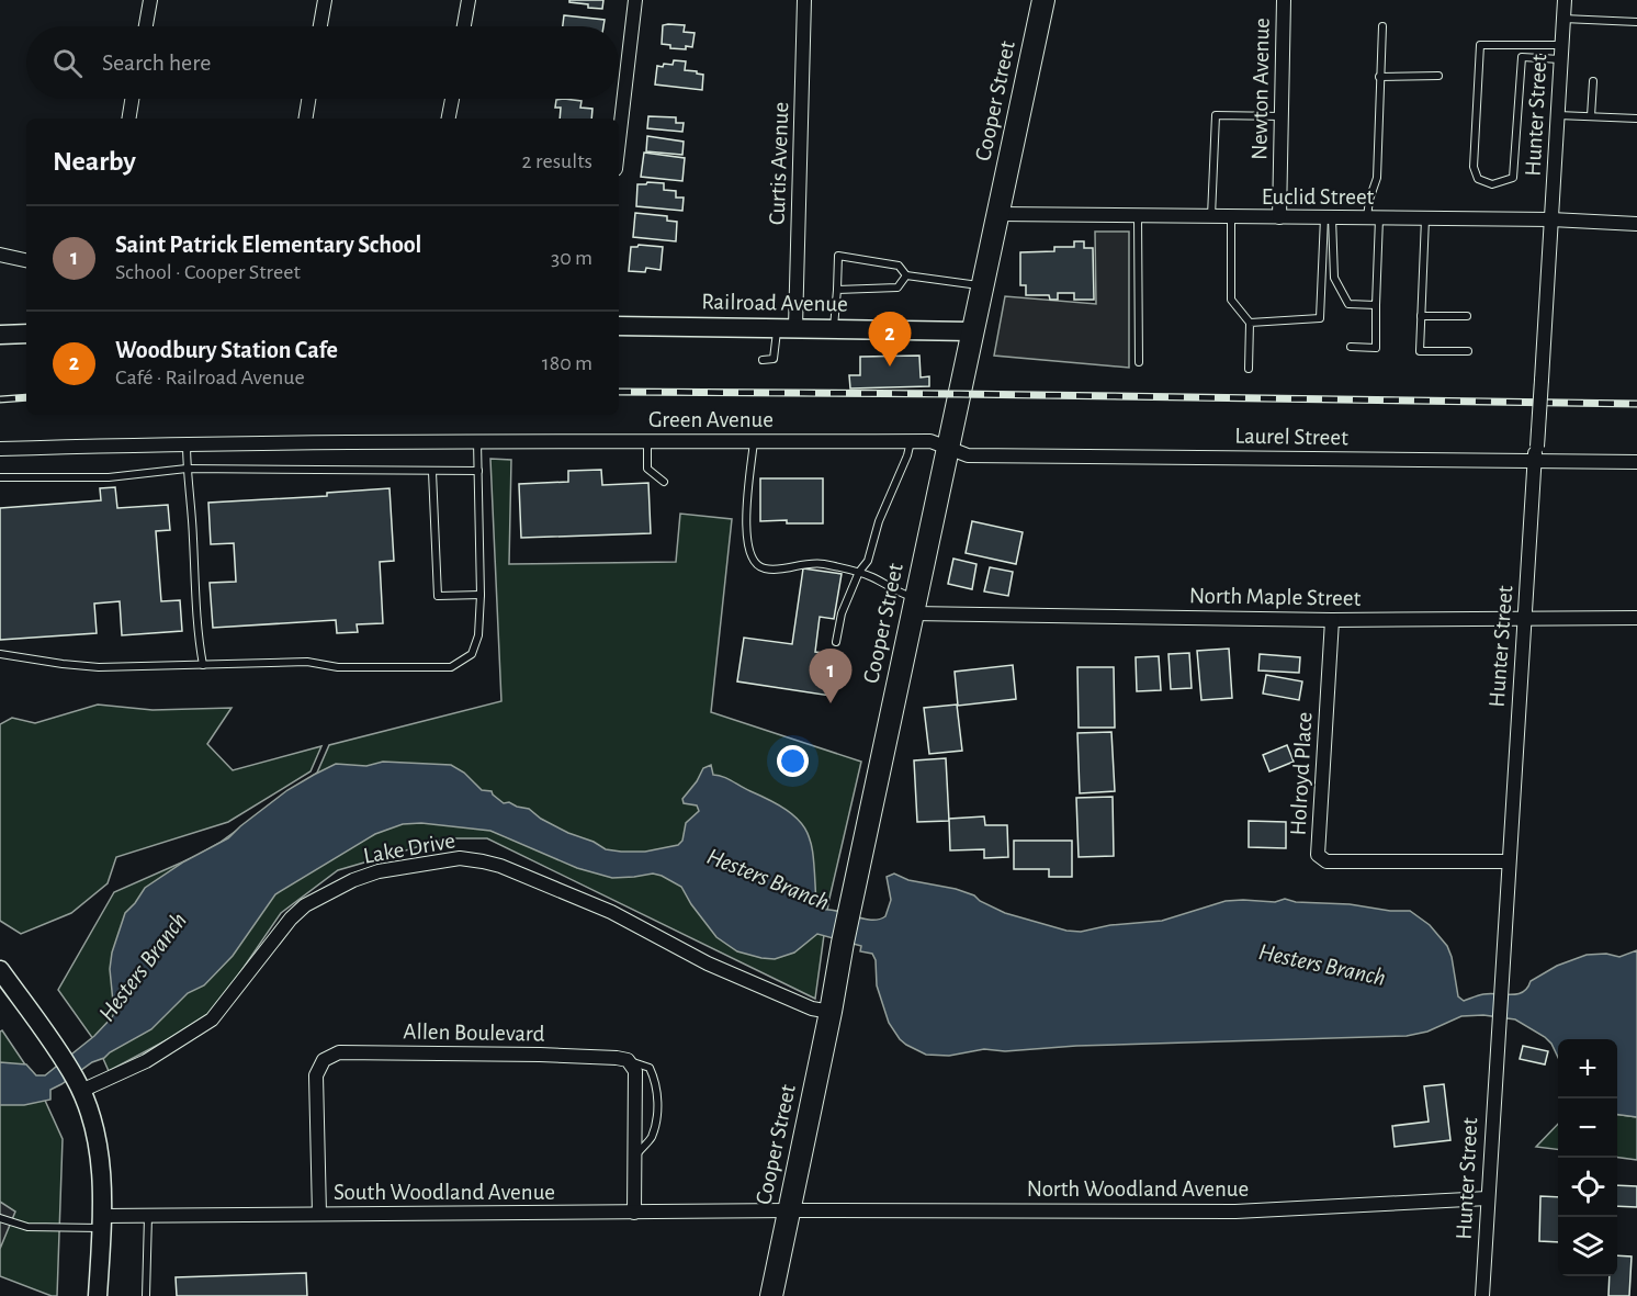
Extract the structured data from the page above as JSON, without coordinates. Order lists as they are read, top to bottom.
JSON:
{
  "streets": {
    "main road": ["Cooper Street"],
    "street": [
      "Newton Avenue",
      "Hunter Street",
      "Curtis Avenue",
      "Euclid Street",
      "Railroad Avenue",
      "Green Avenue",
      "Laurel Street",
      "North Maple Street",
      "Holroyd Place",
      "Lake Drive",
      "Allen Boulevard",
      "North Woodland Avenue",
      "South Woodland Avenue"
    ]
  },
  "crossings": [
    ["Newton Avenue", "Euclid Street"],
    ["Cooper Street", "Euclid Street"],
    ["Cooper Street", "Railroad Avenue"],
    ["Cooper Street", "Green Avenue"],
    ["Cooper Street", "Laurel Street"],
    ["Cooper Street", "North Maple Street"],
    ["Cooper Street", "Lake Drive"],
    ["Cooper Street", "North Woodland Avenue"],
    ["Cooper Street", "South Woodland Avenue"],
    ["Hunter Street", "Euclid Street"],
    ["Hunter Street", "Laurel Street"],
    ["Hunter Street", "North Maple Street"],
    ["Hunter Street", "Holroyd Place"],
    ["Hunter Street", "North Woodland Avenue"],
    ["Curtis Avenue", "Railroad Avenue"],
    ["Green Avenue", "Laurel Street"],
    ["North Maple Street", "Holroyd Place"],
    ["Allen Boulevard", "South Woodland Avenue"],
    ["North Woodland Avenue", "South Woodland Avenue"]
  ],
  "water": ["Hesters Branch"],
  "page": {
    "search": "Search here",
    "heading": ["Nearby", "2 results"],
    "list": [
      {
        "mark": "1",
        "name": "Saint Patrick Elementary School",
        "note": "School · Cooper Street",
        "value": "30 m"
      },
      {
        "mark": "2",
        "name": "Woodbury Station Cafe",
        "note": "Café · Railroad Avenue",
        "value": "180 m"
      }
    ],
    "pins": ["2", "1"],
    "map_buttons": ["+", "−"]
  }
}
